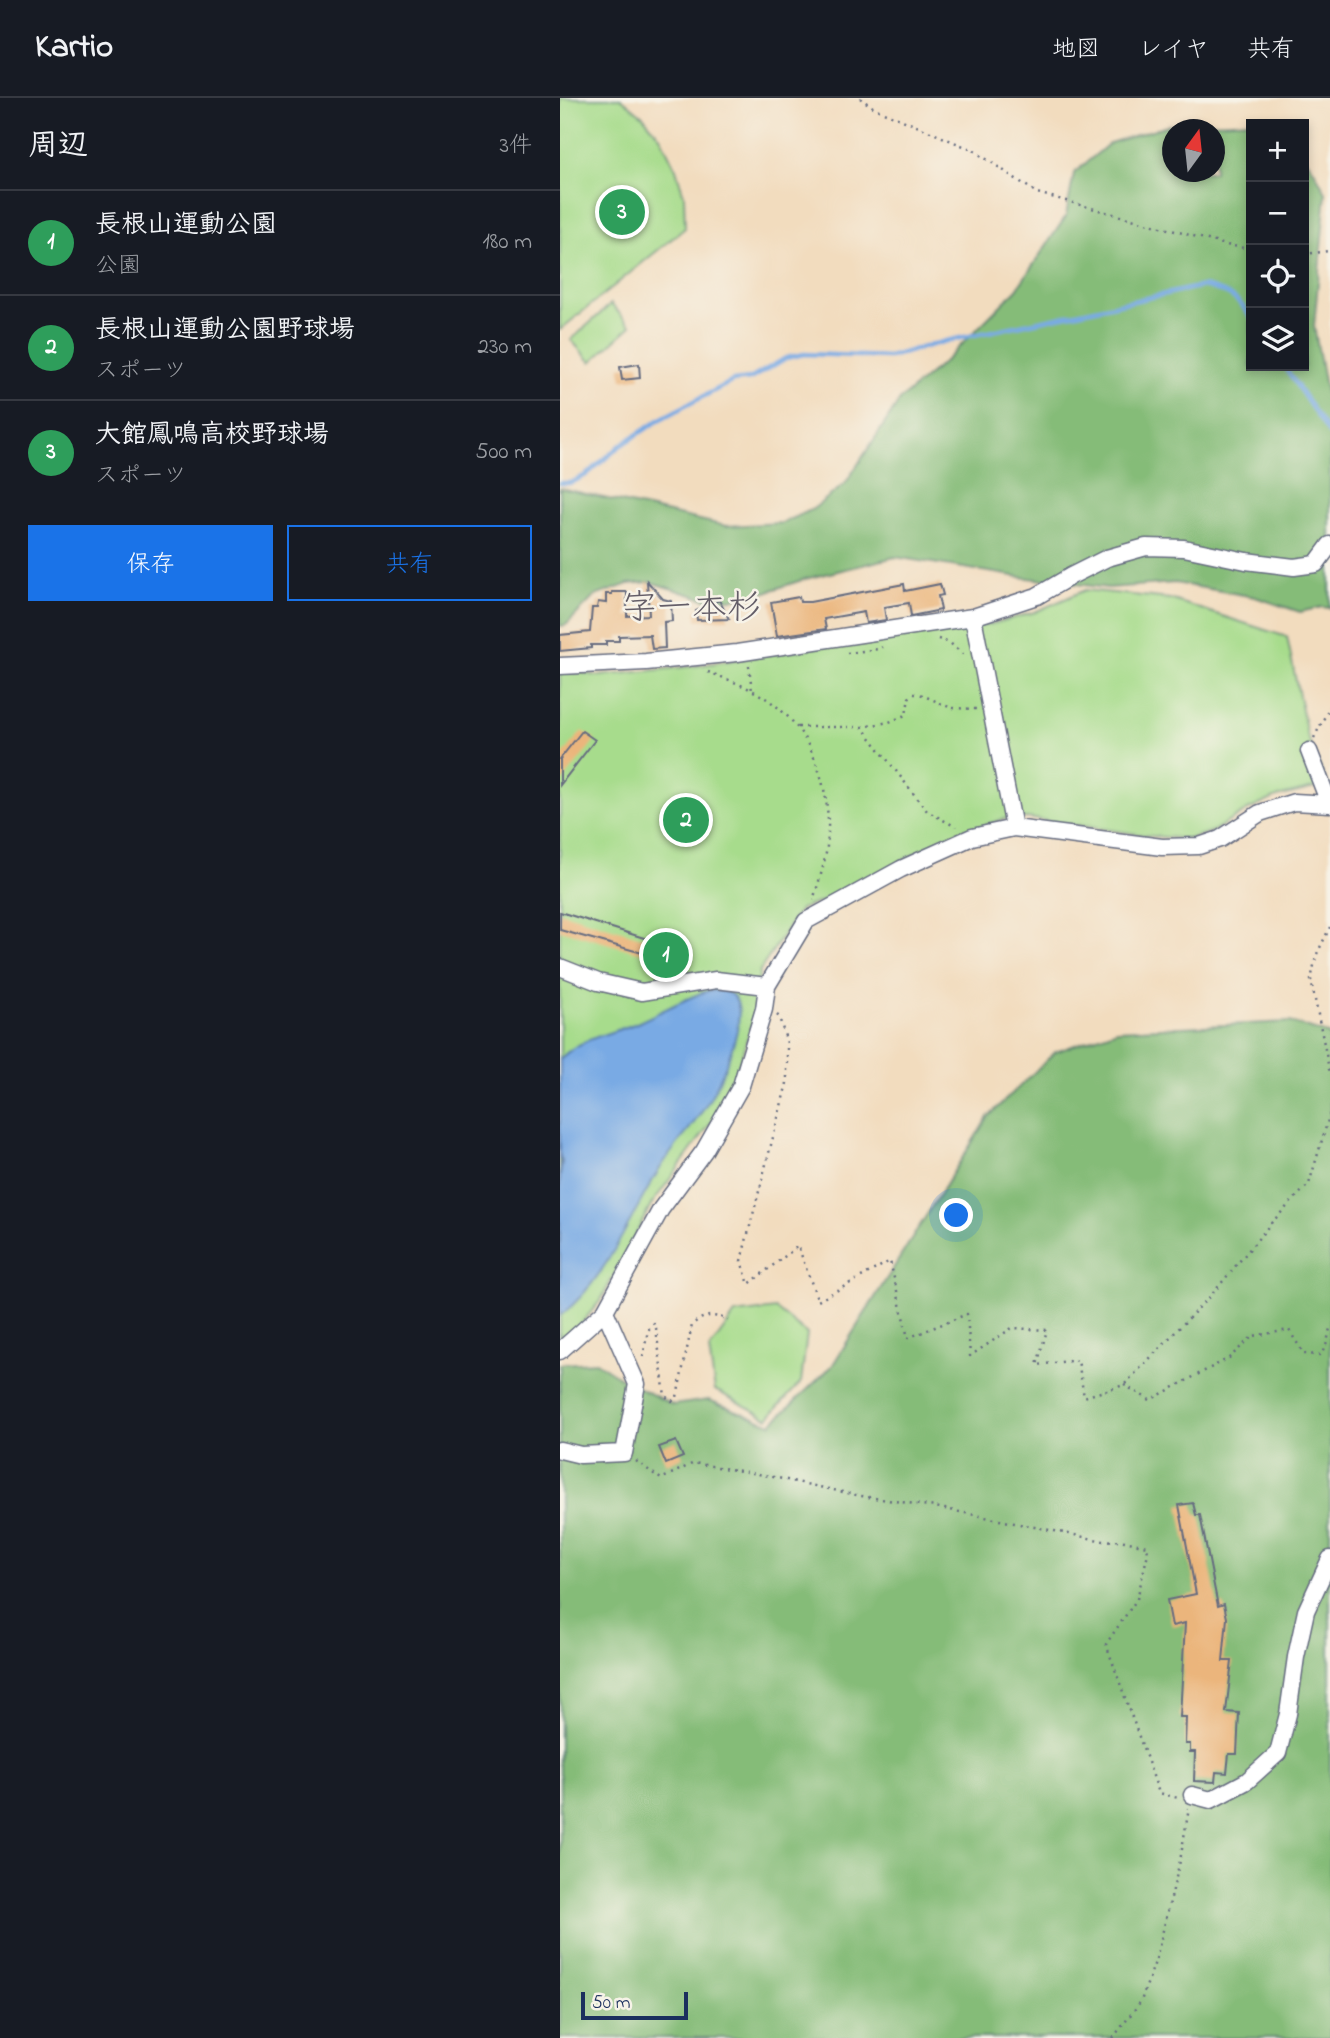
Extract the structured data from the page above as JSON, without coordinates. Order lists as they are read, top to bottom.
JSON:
{
  "districts": ["字一本杉"],
  "scale_bar": "50 m",
  "north": "top",
  "page": {
    "header": "Kartio",
    "nav": ["地図", "レイヤ", "共有"],
    "heading": ["周辺", "3件"],
    "map_buttons": ["+", "−"],
    "pins": ["3", "2", "1"],
    "list": [
      {
        "mark": "1",
        "name": "長根山運動公園",
        "note": "公園",
        "value": "180 m"
      },
      {
        "mark": "2",
        "name": "長根山運動公園野球場",
        "note": "スポーツ",
        "value": "230 m"
      },
      {
        "mark": "3",
        "name": "大館鳳鳴高校野球場",
        "note": "スポーツ",
        "value": "500 m"
      }
    ],
    "buttons": ["保存", "共有"],
    "scale": "50 m"
  }
}
